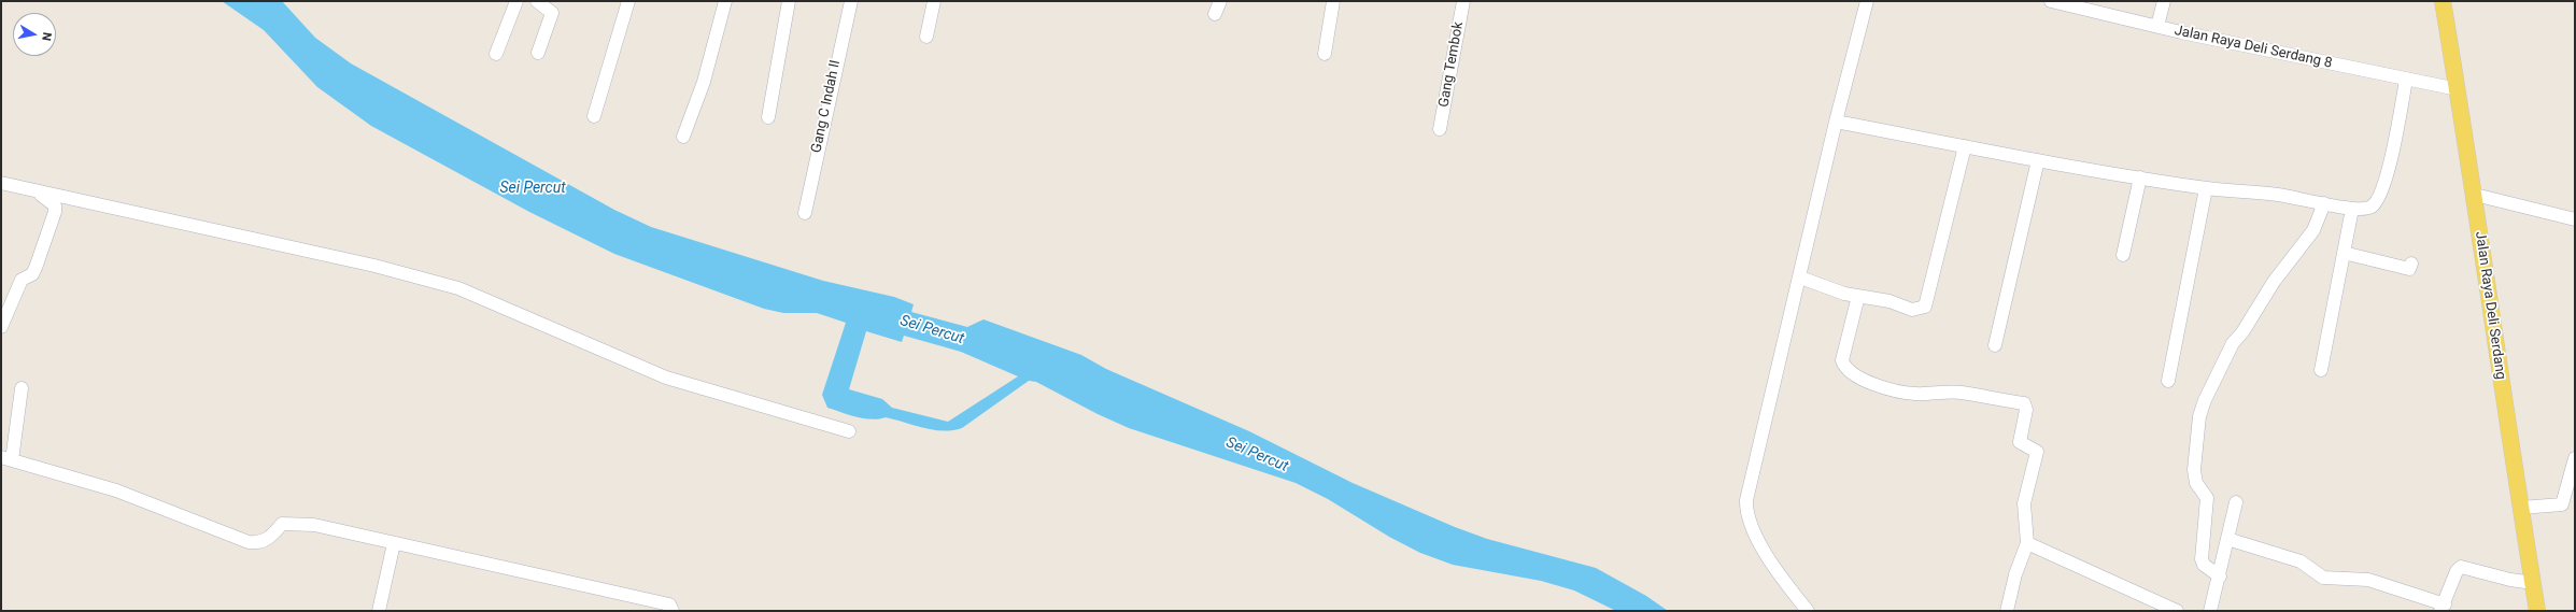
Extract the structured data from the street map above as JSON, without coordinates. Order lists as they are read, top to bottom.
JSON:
{
  "streets": {
    "main road": ["Jalan Raya Deli Serdang"],
    "street": ["Jalan Raya Deli Serdang 8", "Gang Tembok", "Gang C Indah II"]
  },
  "crossings": [
    ["Jalan Raya Deli Serdang 8", "Jalan Raya Deli Serdang"]
  ],
  "water": ["Sei Percut"],
  "north": "right"
}
